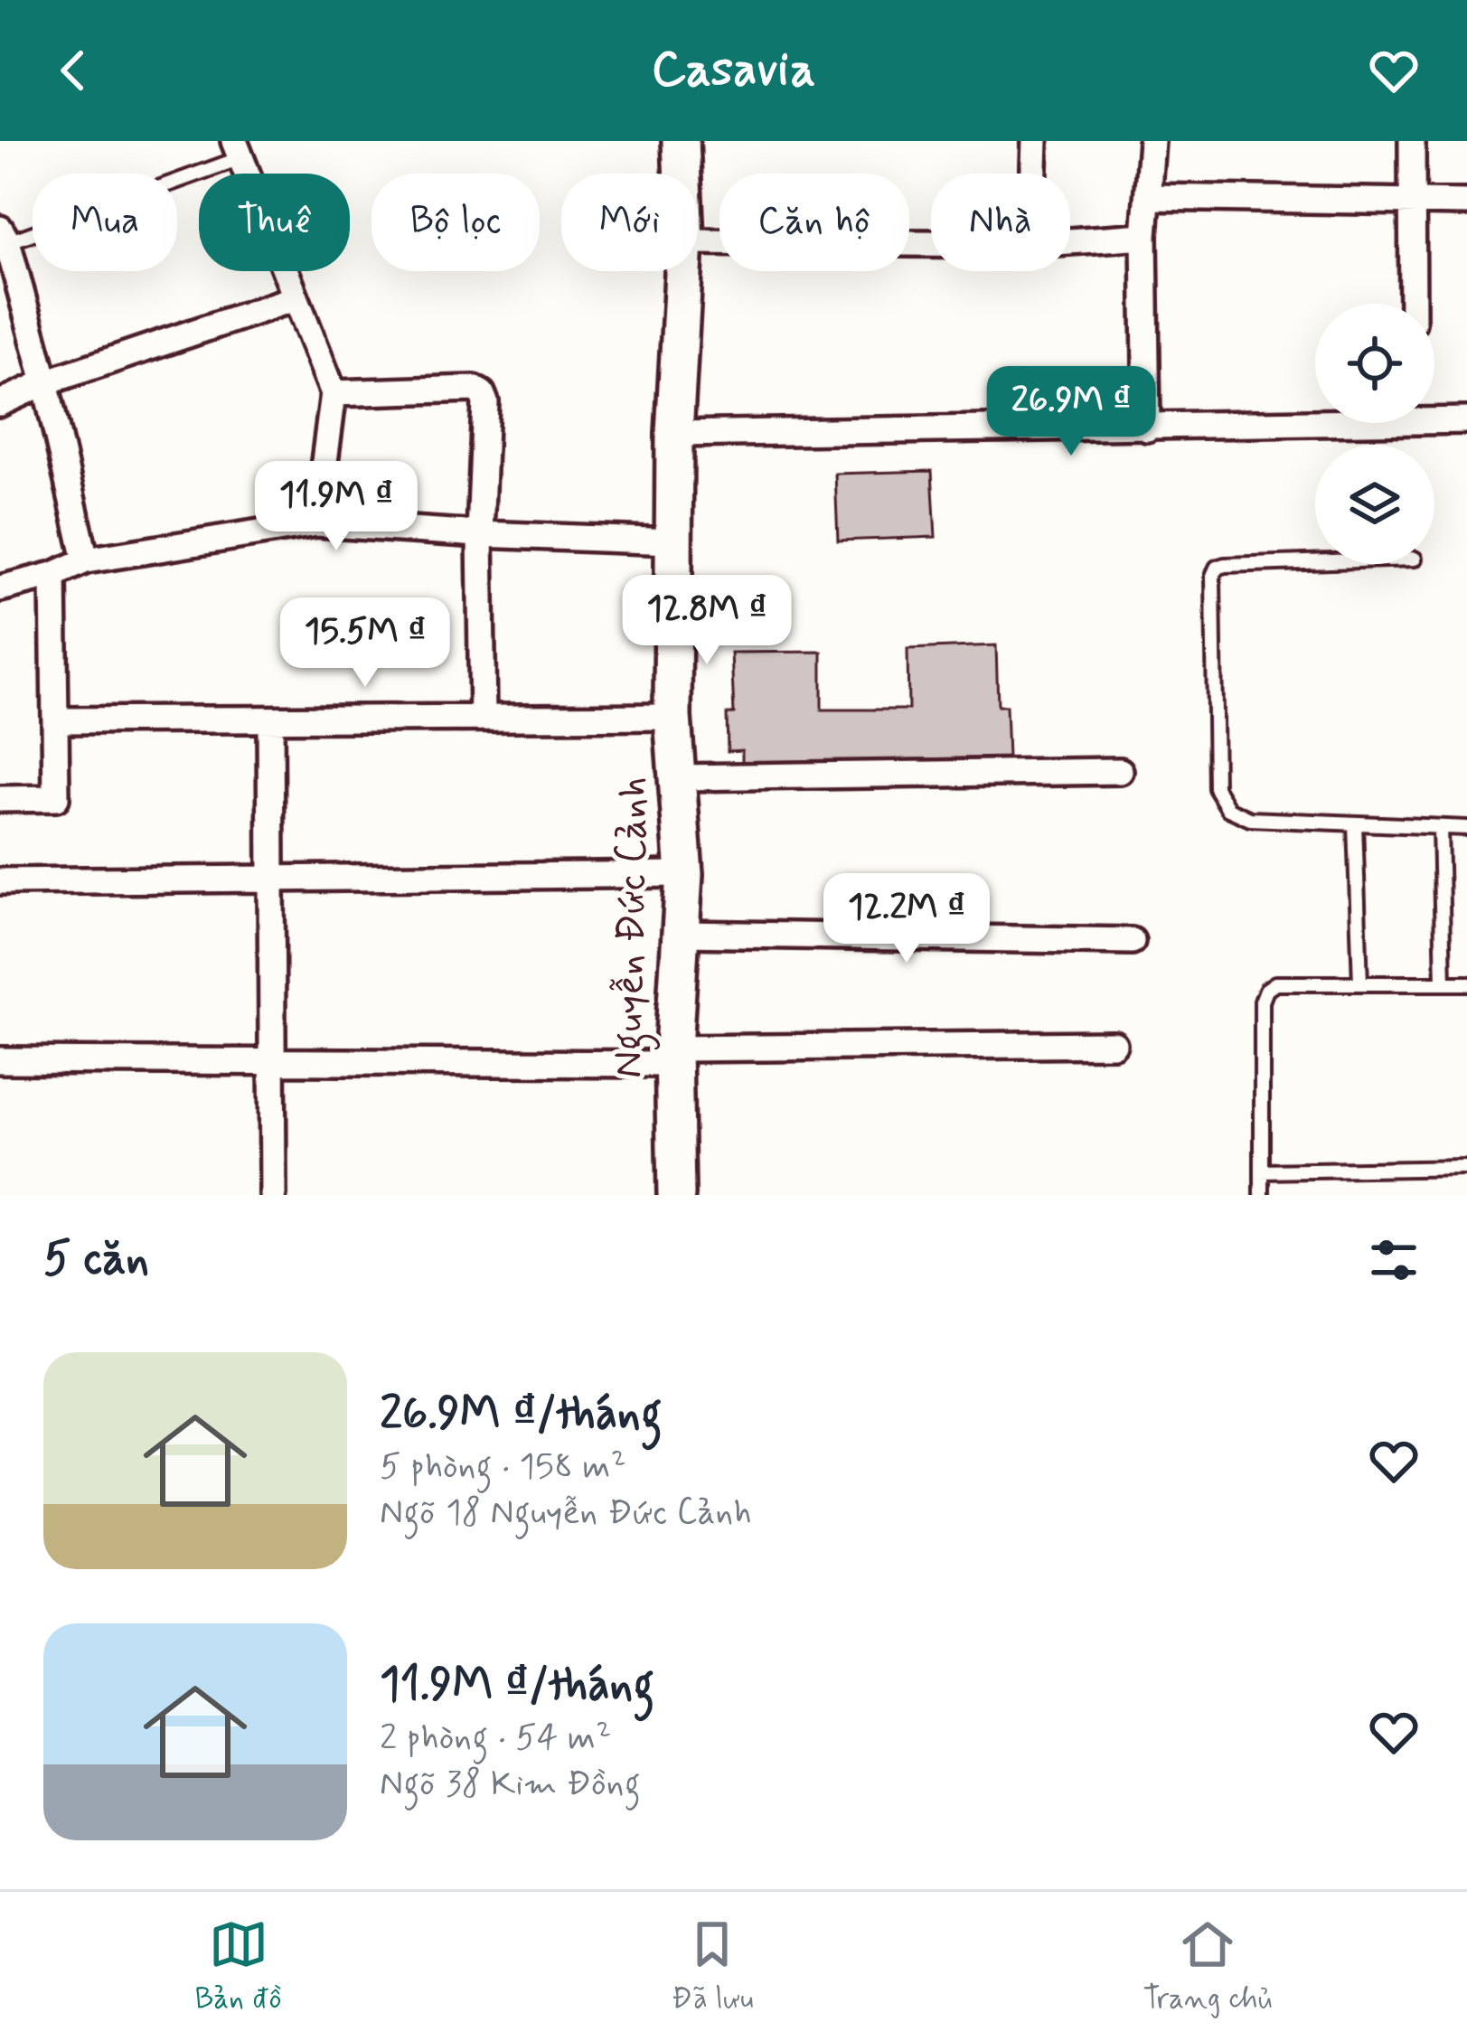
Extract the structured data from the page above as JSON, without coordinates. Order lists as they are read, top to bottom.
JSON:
{
  "streets": {
    "street": ["Nguyễn Đức Cảnh"]
  },
  "page": {
    "header": "Casavia",
    "chip": [
      "Mua",
      "Thuê",
      "Bộ lọc",
      "Mới",
      "Căn hộ",
      "Nhà"
    ],
    "price": [
      "26.9M ₫",
      "11.9M ₫",
      "12.8M ₫",
      "15.5M ₫",
      "12.2M ₫"
    ],
    "heading": "5 căn",
    "list": [
      {
        "name": "26.9M ₫/tháng",
        "note": "5 phòng · 158 m² · Ngõ 18 Nguyễn Đức Cảnh"
      },
      {
        "name": "11.9M ₫/tháng",
        "note": "2 phòng · 54 m² · Ngõ 38 Kim Đồng"
      }
    ],
    "tabs": ["Bản đồ", "Đã lưu", "Trang chủ"]
  }
}
